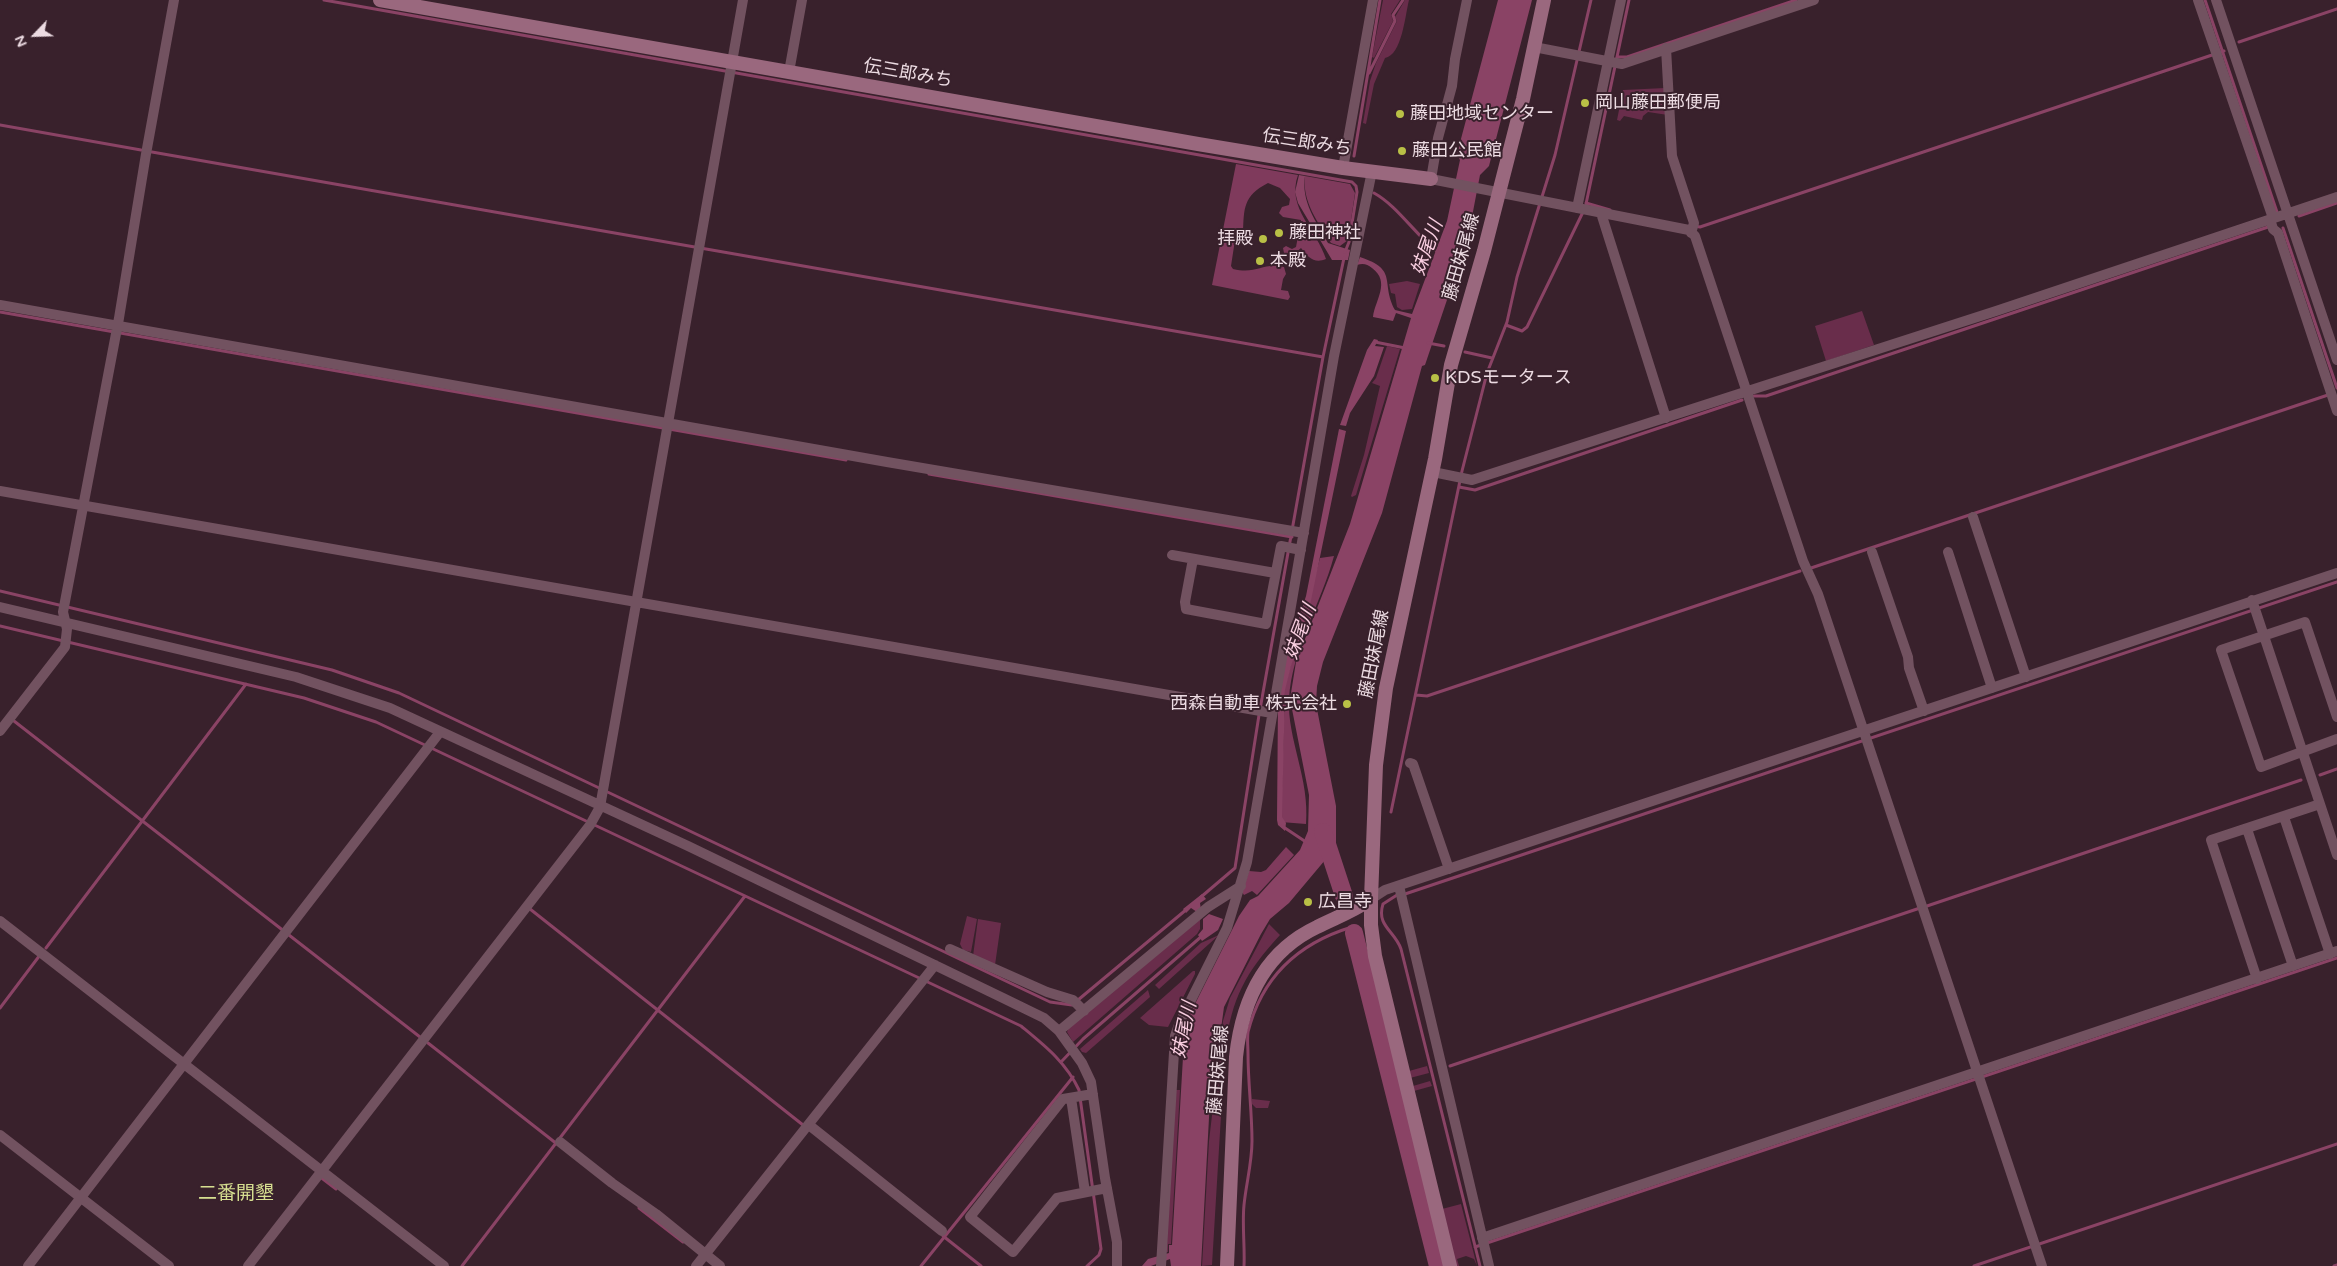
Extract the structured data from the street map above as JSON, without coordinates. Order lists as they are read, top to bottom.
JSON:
{
  "streets": {
    "street": ["伝三郎みち", "藤田妹尾線"]
  },
  "districts": ["二番開墾"],
  "water": ["妹尾川"],
  "places": [
    "岡山藤田郵便局",
    "藤田地域センター",
    "藤田公民館",
    "藤田神社",
    "拝殿",
    "本殿",
    "KDSモータース",
    "西森自動車 株式会社",
    "広昌寺"
  ],
  "north": "bottom left"
}
